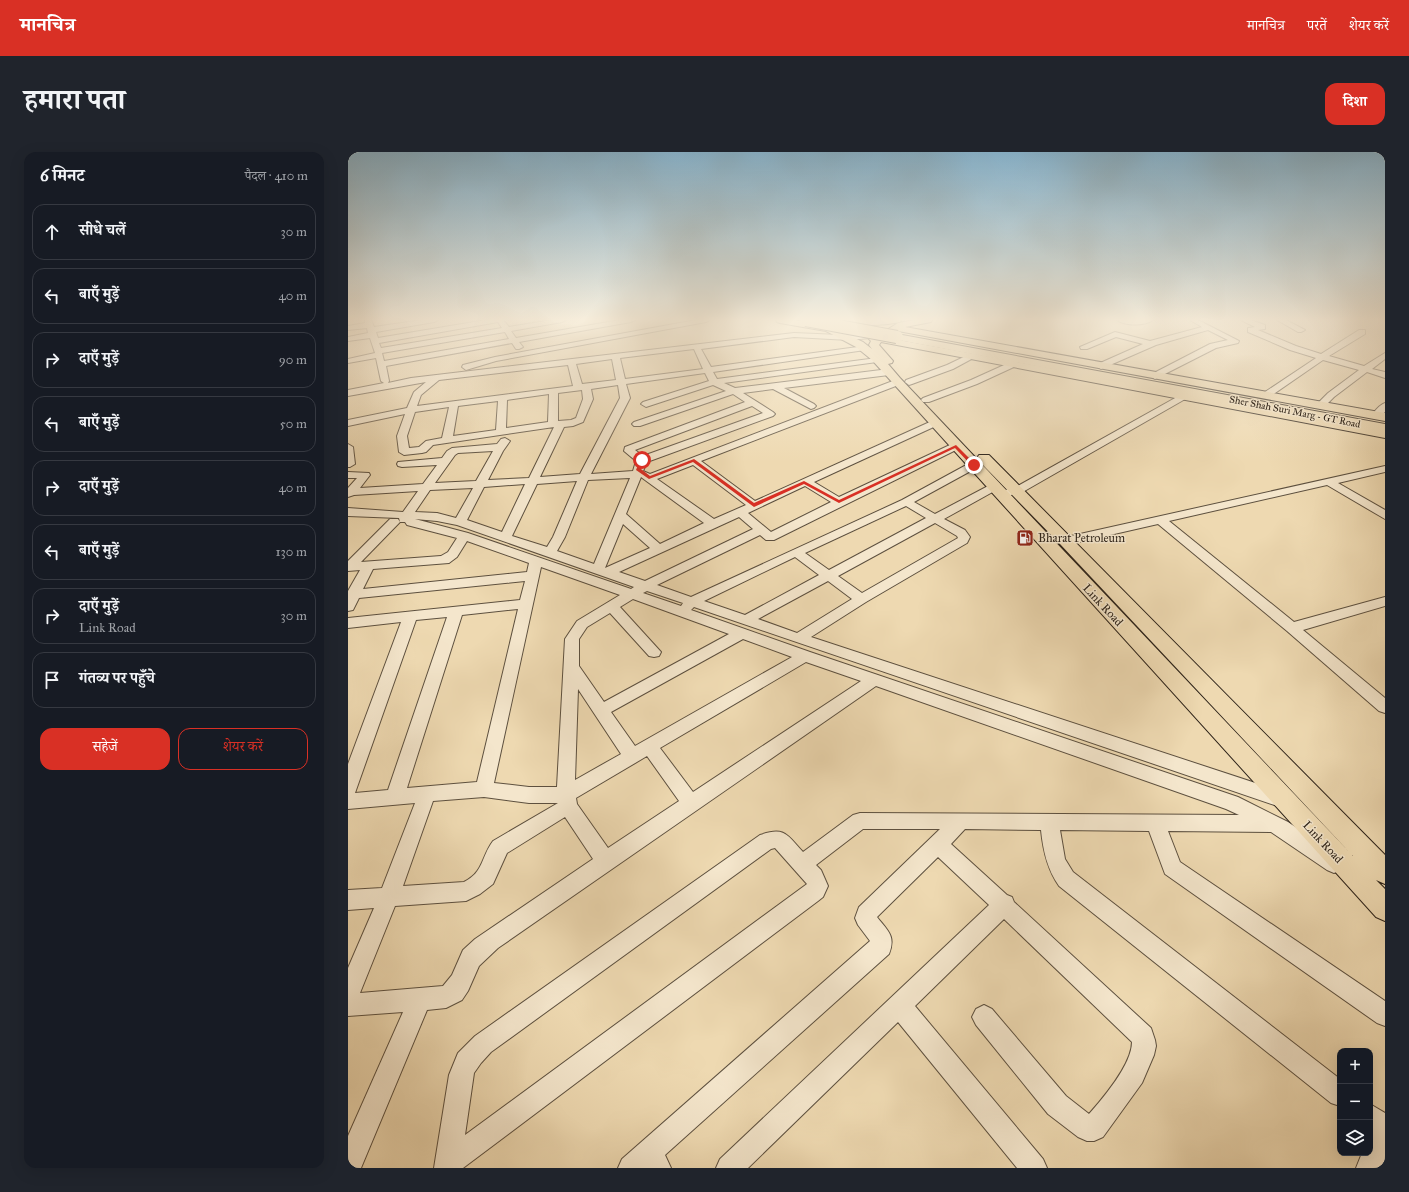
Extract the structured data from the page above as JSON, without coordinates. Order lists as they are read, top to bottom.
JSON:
{
  "streets": {
    "highway": ["Sher Shah Suri Marg - GT Road"],
    "main road": ["Link Road"]
  },
  "places": {
    "fuel station": ["Bharat Petroleum"]
  },
  "page": {
    "header": "मानचित्र",
    "nav": ["मानचित्र", "परतें", "शेयर करें"],
    "title": "हमारा पता",
    "buttons": [
      "दिशा",
      ["सहेजें", "शेयर करें"]
    ],
    "heading": ["6 मिनट", "पैदल · 410 m"],
    "list": [
      ["सीधे चलें", "30 m"],
      ["बाएँ मुड़ें", "40 m"],
      ["दाएँ मुड़ें", "90 m"],
      ["बाएँ मुड़ें", "50 m"],
      ["दाएँ मुड़ें", "40 m"],
      ["बाएँ मुड़ें", "130 m"],
      ["दाएँ मुड़ें", "Link Road", "30 m"],
      "गंतव्य पर पहुँचे"
    ],
    "map_buttons": ["+", "−"]
  }
}
